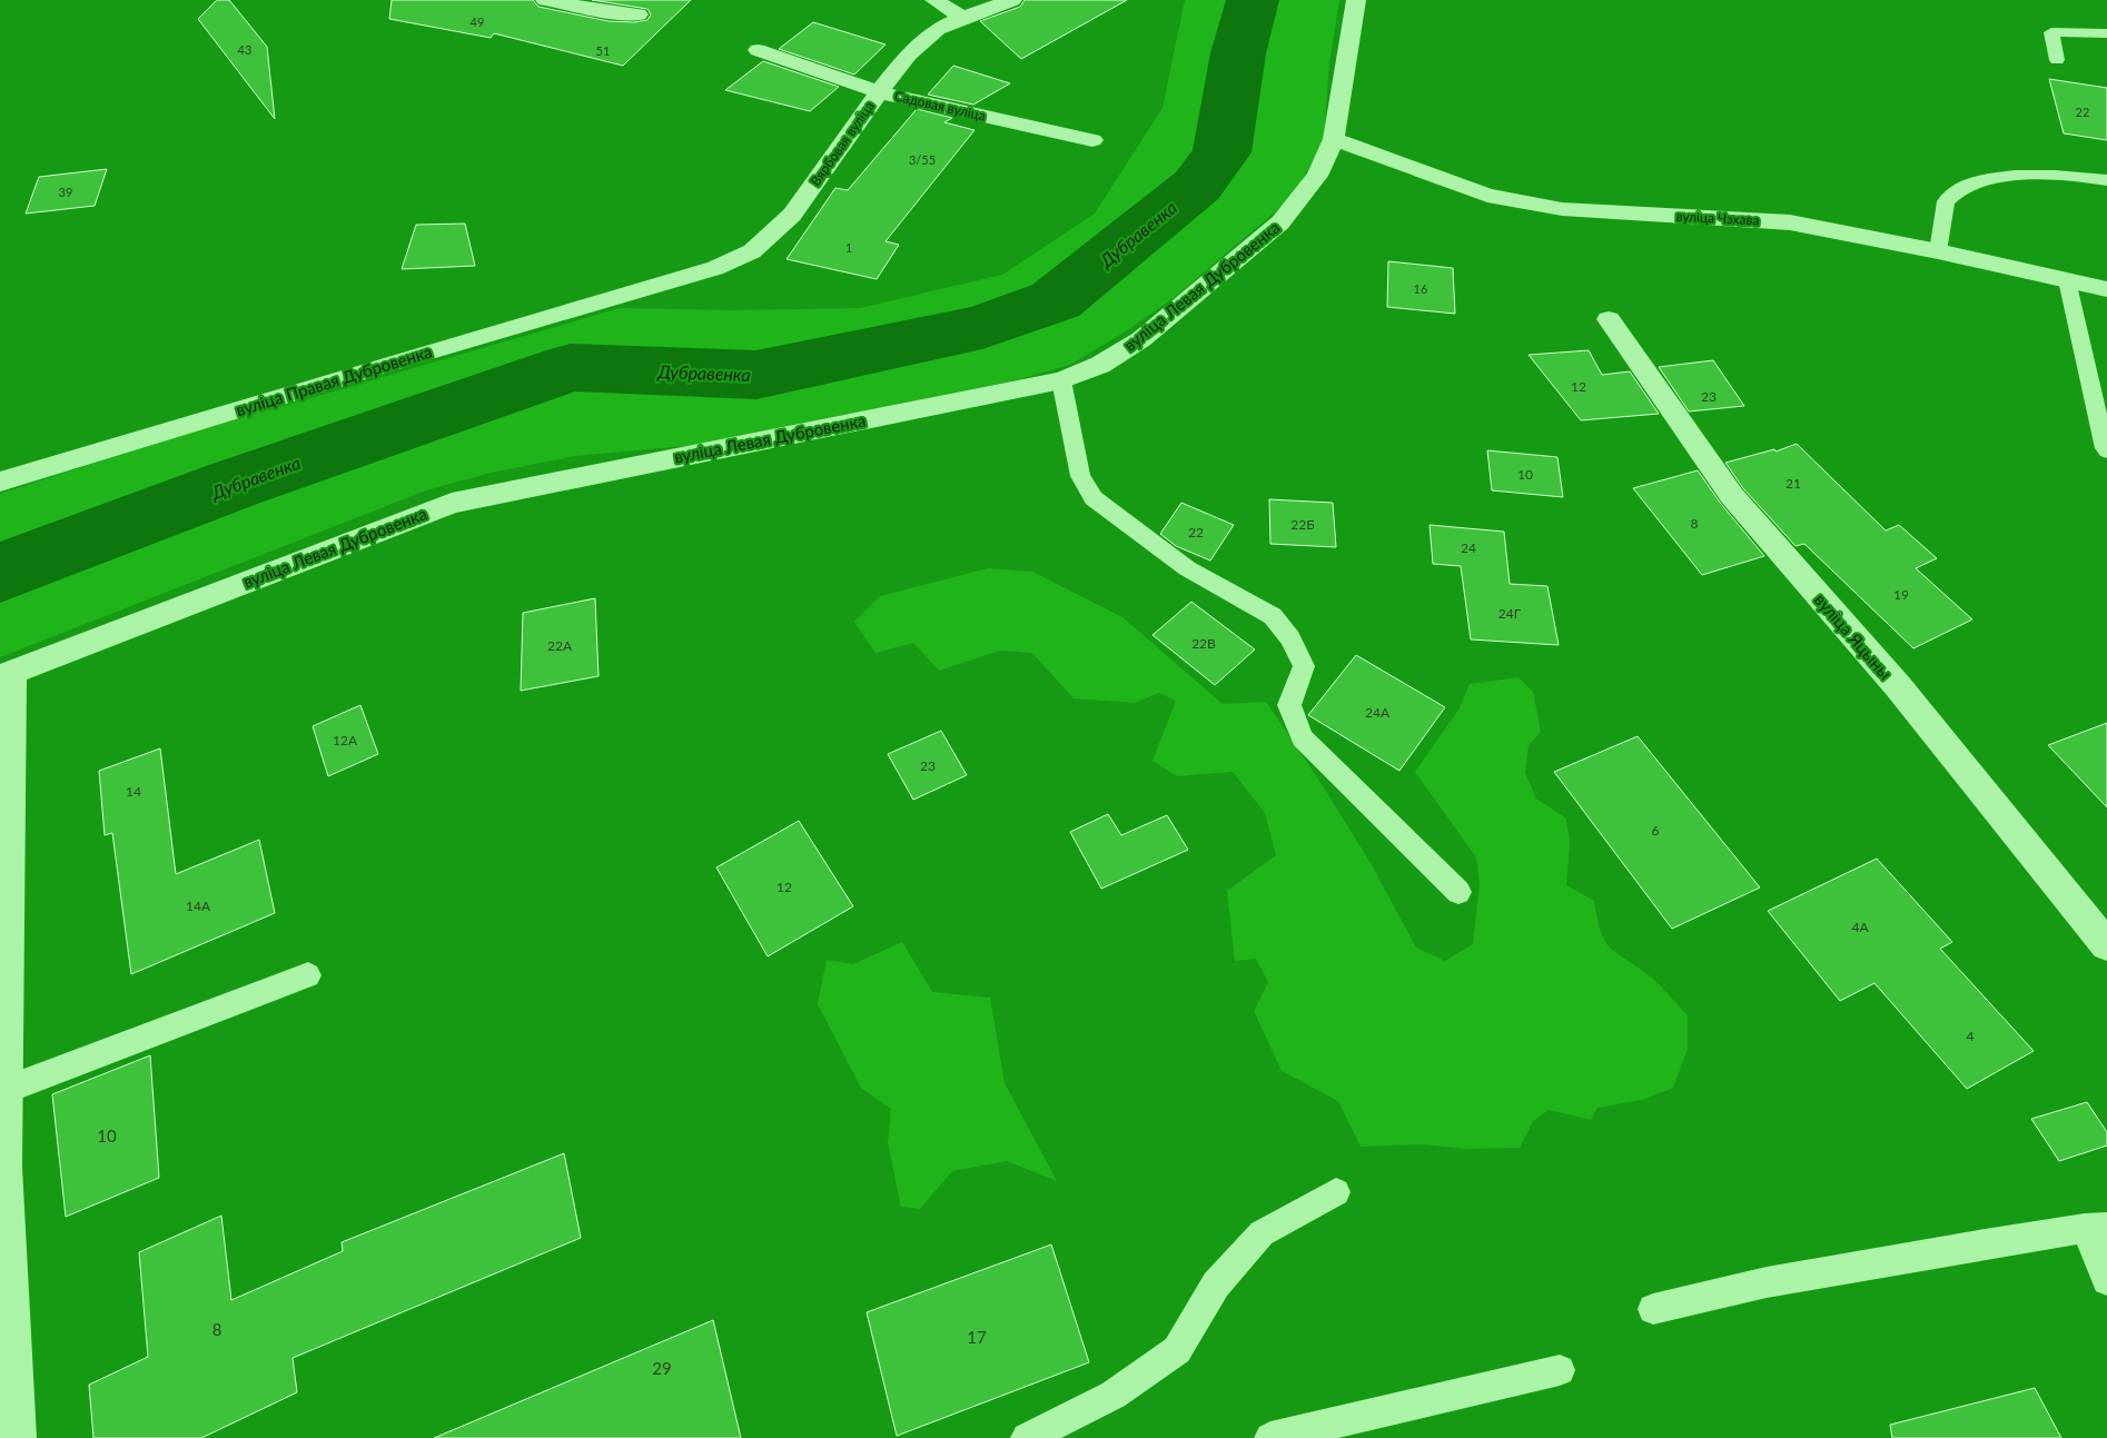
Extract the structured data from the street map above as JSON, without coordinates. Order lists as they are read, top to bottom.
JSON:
{
  "streets": {
    "street": [
      "Садовая вуліца",
      "Вярбовая вуліца",
      "вуліца Чэхава",
      "вуліца Левая Дубровенка",
      "вуліца Правая Дубровенка",
      "вуліца Яцыны"
    ]
  },
  "crossings": [
    ["Садовая вуліца", "Вярбовая вуліца"],
    ["Вярбовая вуліца", "вуліца Правая Дубровенка"],
    ["вуліца Чэхава", "вуліца Левая Дубровенка"]
  ],
  "water": ["Дубравенка"],
  "house_numbers": [
    "49",
    "43",
    "51",
    "22",
    "3/55",
    "39",
    "1",
    "16",
    "12",
    "23",
    "10",
    "21",
    "8",
    "22Б",
    "22",
    "24",
    "19",
    "24Г",
    "22В",
    "22А",
    "24А",
    "12А",
    "23",
    "14",
    "6",
    "12",
    "14А",
    "4А",
    "4",
    "10",
    "8",
    "17",
    "29"
  ]
}
